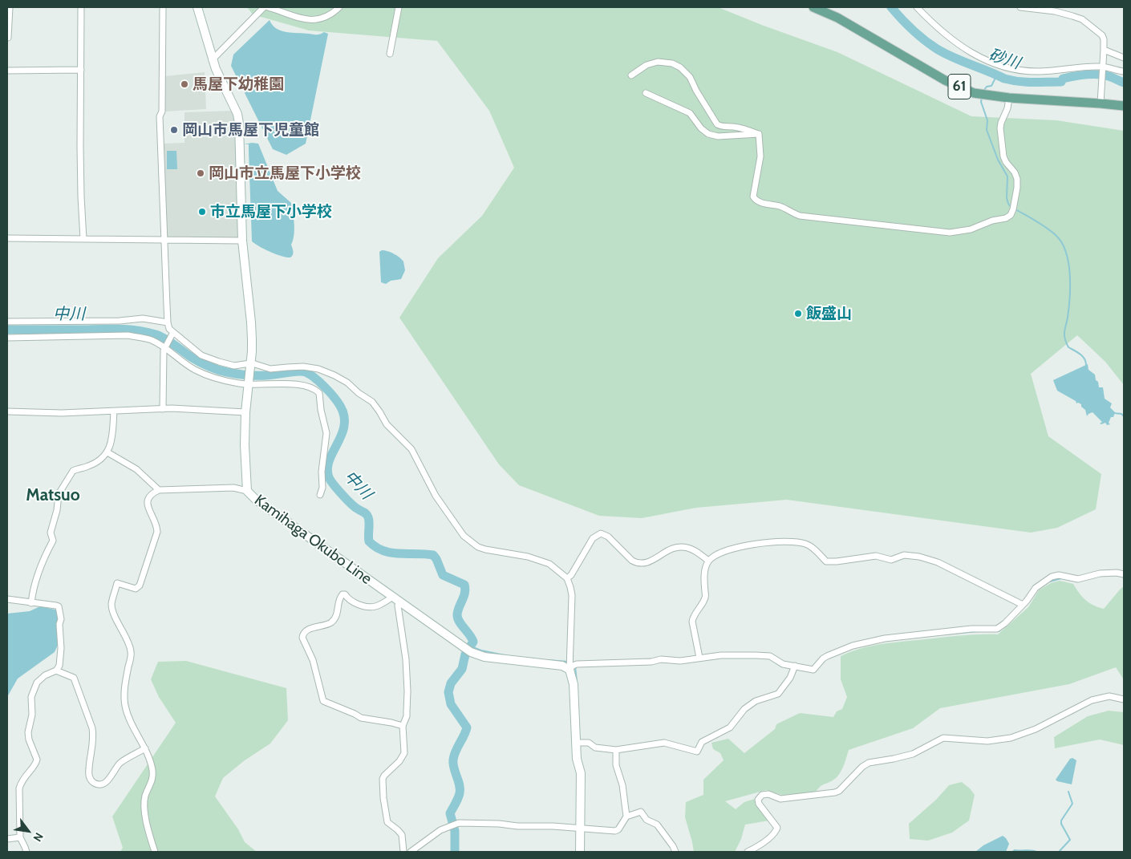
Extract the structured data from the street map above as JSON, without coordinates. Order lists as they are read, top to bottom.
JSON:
{
  "streets": {
    "main road": ["61", "Kamihaga Okubo Line"]
  },
  "districts": ["Matsuo"],
  "water": ["砂川", "中川"],
  "places": [
    "馬屋下幼稚園",
    "岡山市馬屋下児童館",
    "岡山市立馬屋下小学校",
    "市立馬屋下小学校",
    "飯盛山"
  ],
  "north": "bottom right"
}
